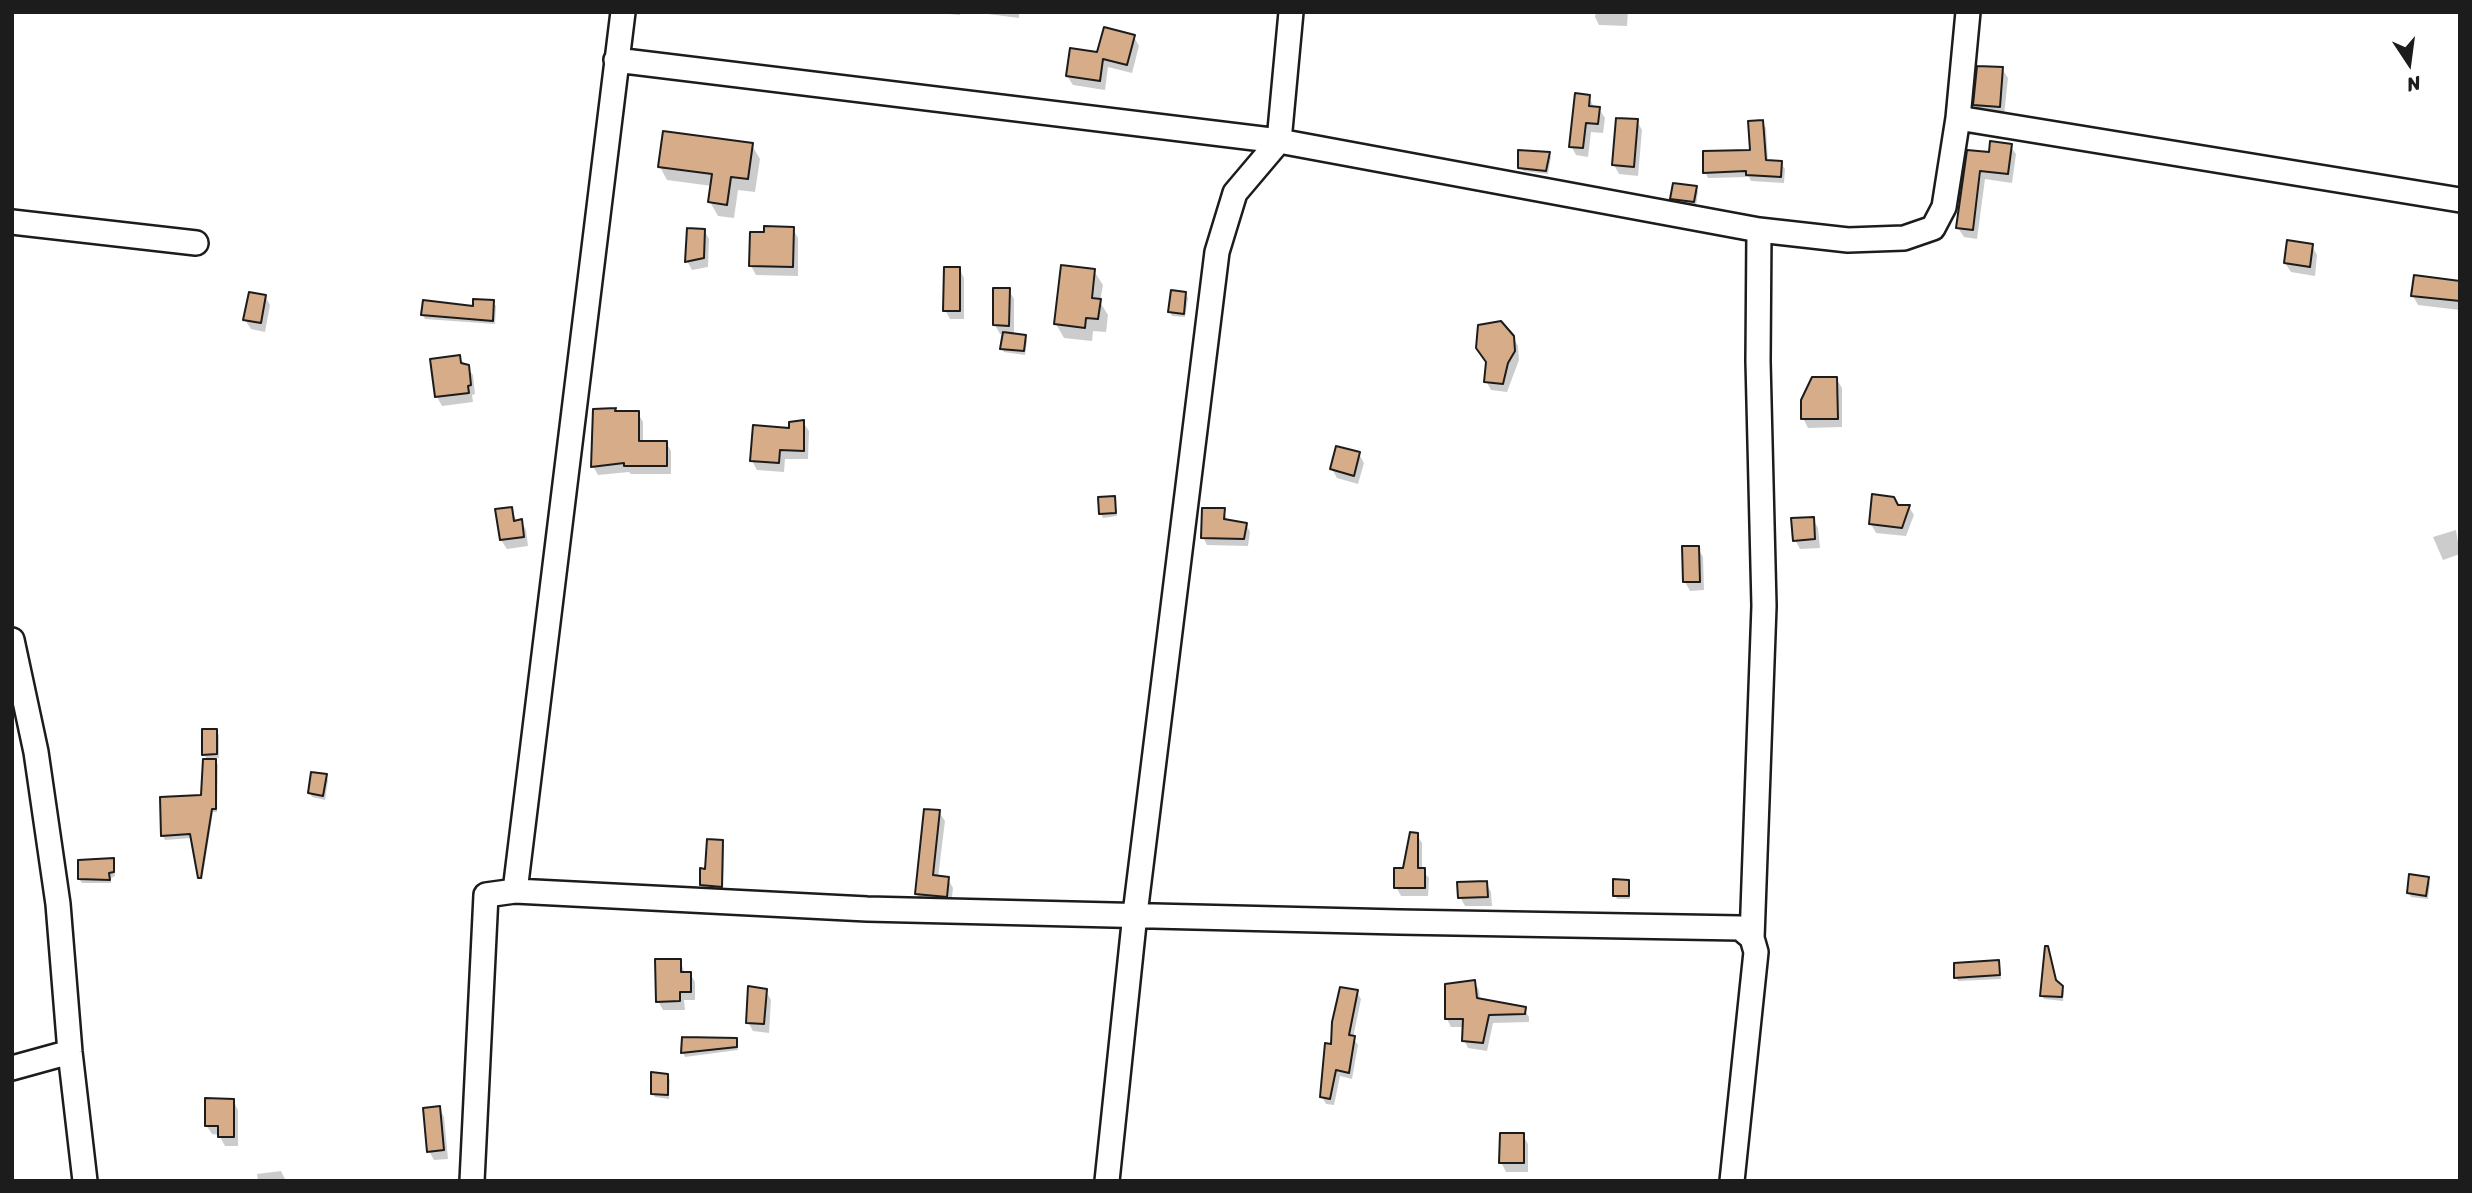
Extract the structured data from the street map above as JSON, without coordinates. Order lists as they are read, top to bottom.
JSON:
{
  "north": "bottom"
}
